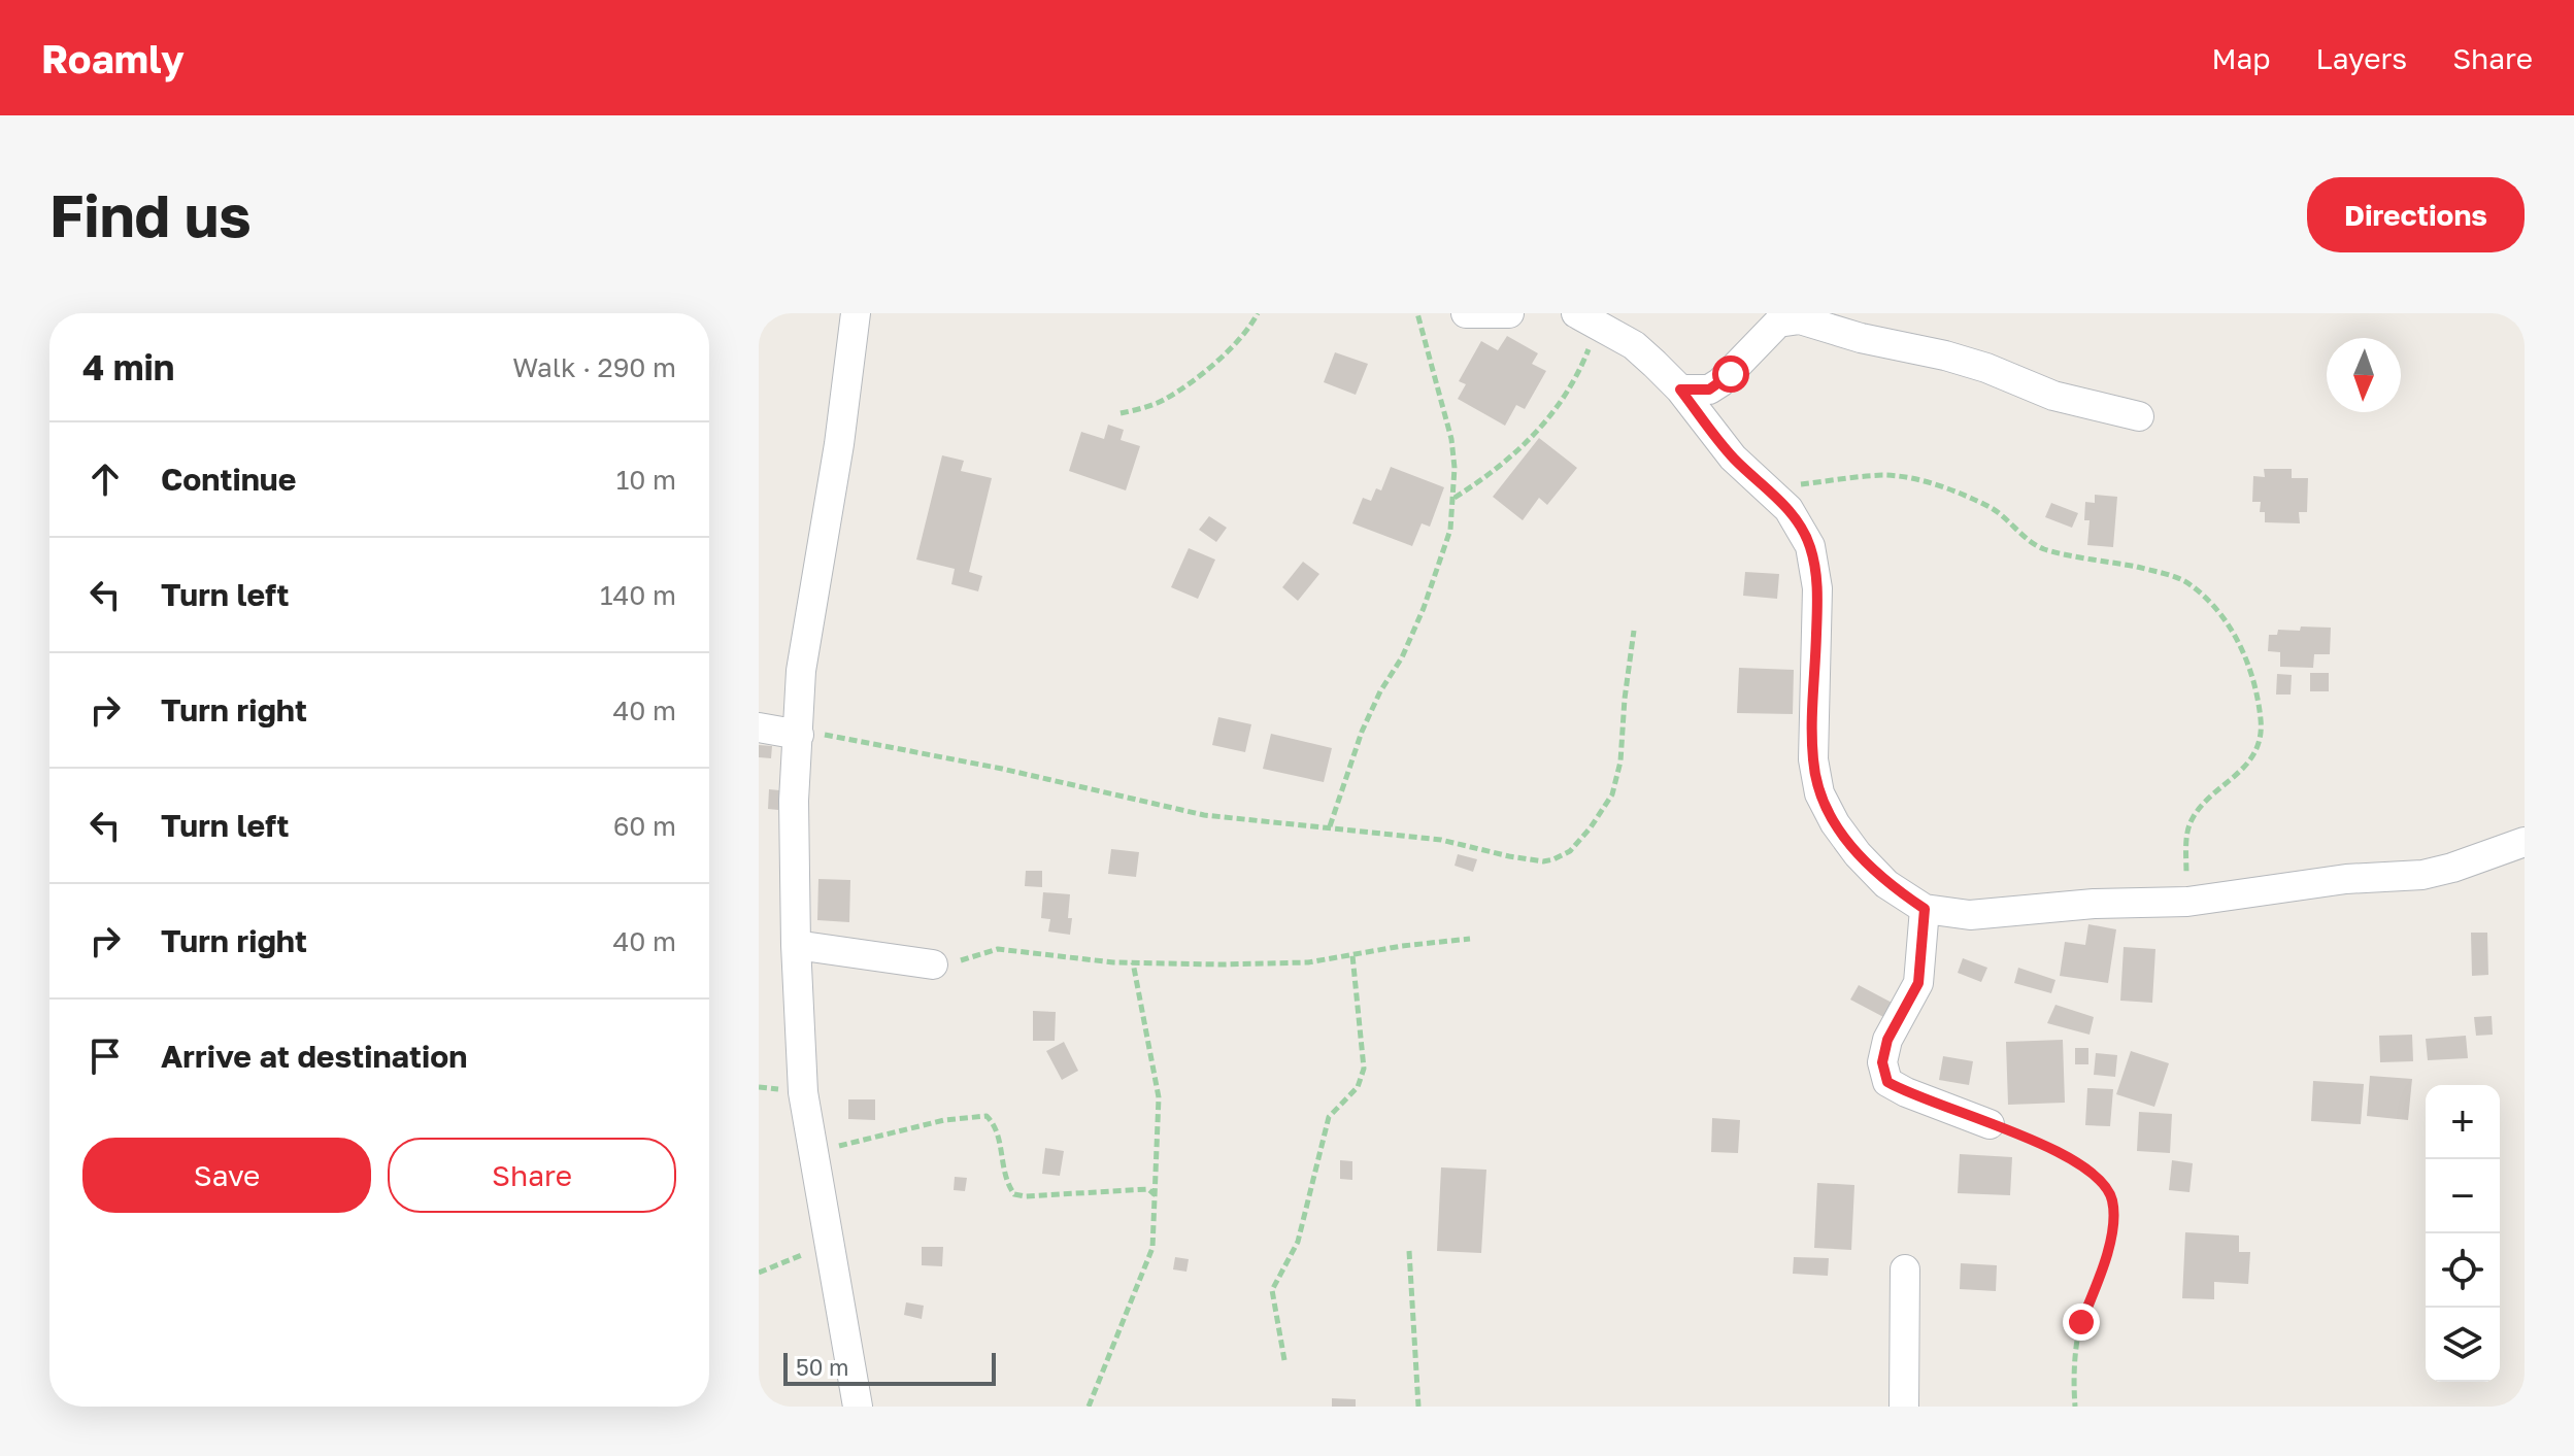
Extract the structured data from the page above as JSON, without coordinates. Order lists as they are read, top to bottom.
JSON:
{
  "scale_bar": "50 m",
  "north": "bottom",
  "page": {
    "header": "Roamly",
    "nav": ["Map", "Layers", "Share"],
    "buttons": [
      "Directions",
      ["Save", "Share"]
    ],
    "title": "Find us",
    "heading": ["4 min", "Walk · 290 m"],
    "list": [
      ["Continue", "10 m"],
      ["Turn left", "140 m"],
      ["Turn right", "40 m"],
      ["Turn left", "60 m"],
      ["Turn right", "40 m"],
      "Arrive at destination"
    ],
    "map_buttons": ["+", "−"],
    "scale": "50 m"
  }
}
